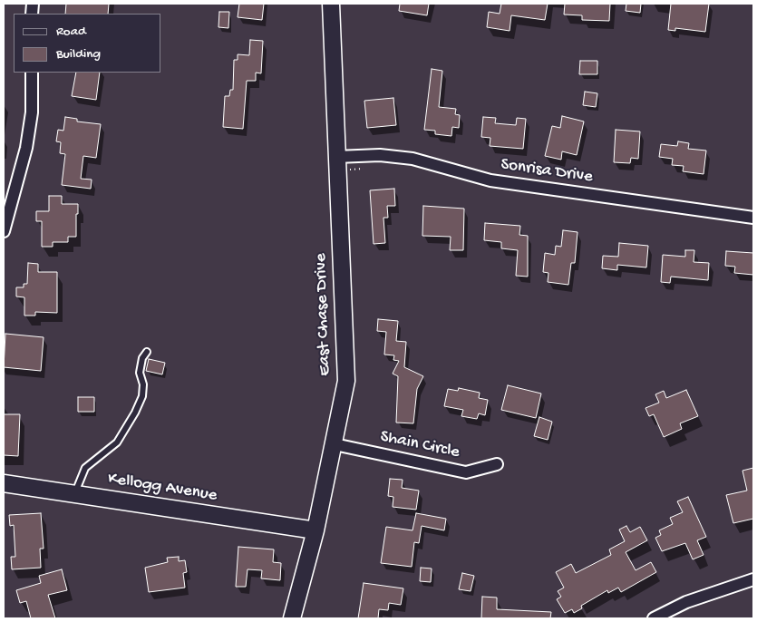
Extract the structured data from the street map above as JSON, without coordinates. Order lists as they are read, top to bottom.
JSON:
{
  "streets": {
    "street": [
      "Sonrisa Drive",
      "East Chase Drive",
      "Shain Circle",
      "Kellogg Avenue"
    ]
  },
  "crossings": [
    ["Sonrisa Drive", "East Chase Drive"],
    ["East Chase Drive", "Shain Circle"],
    ["East Chase Drive", "Kellogg Avenue"]
  ],
  "legend": ["Road", "Building"]
}
